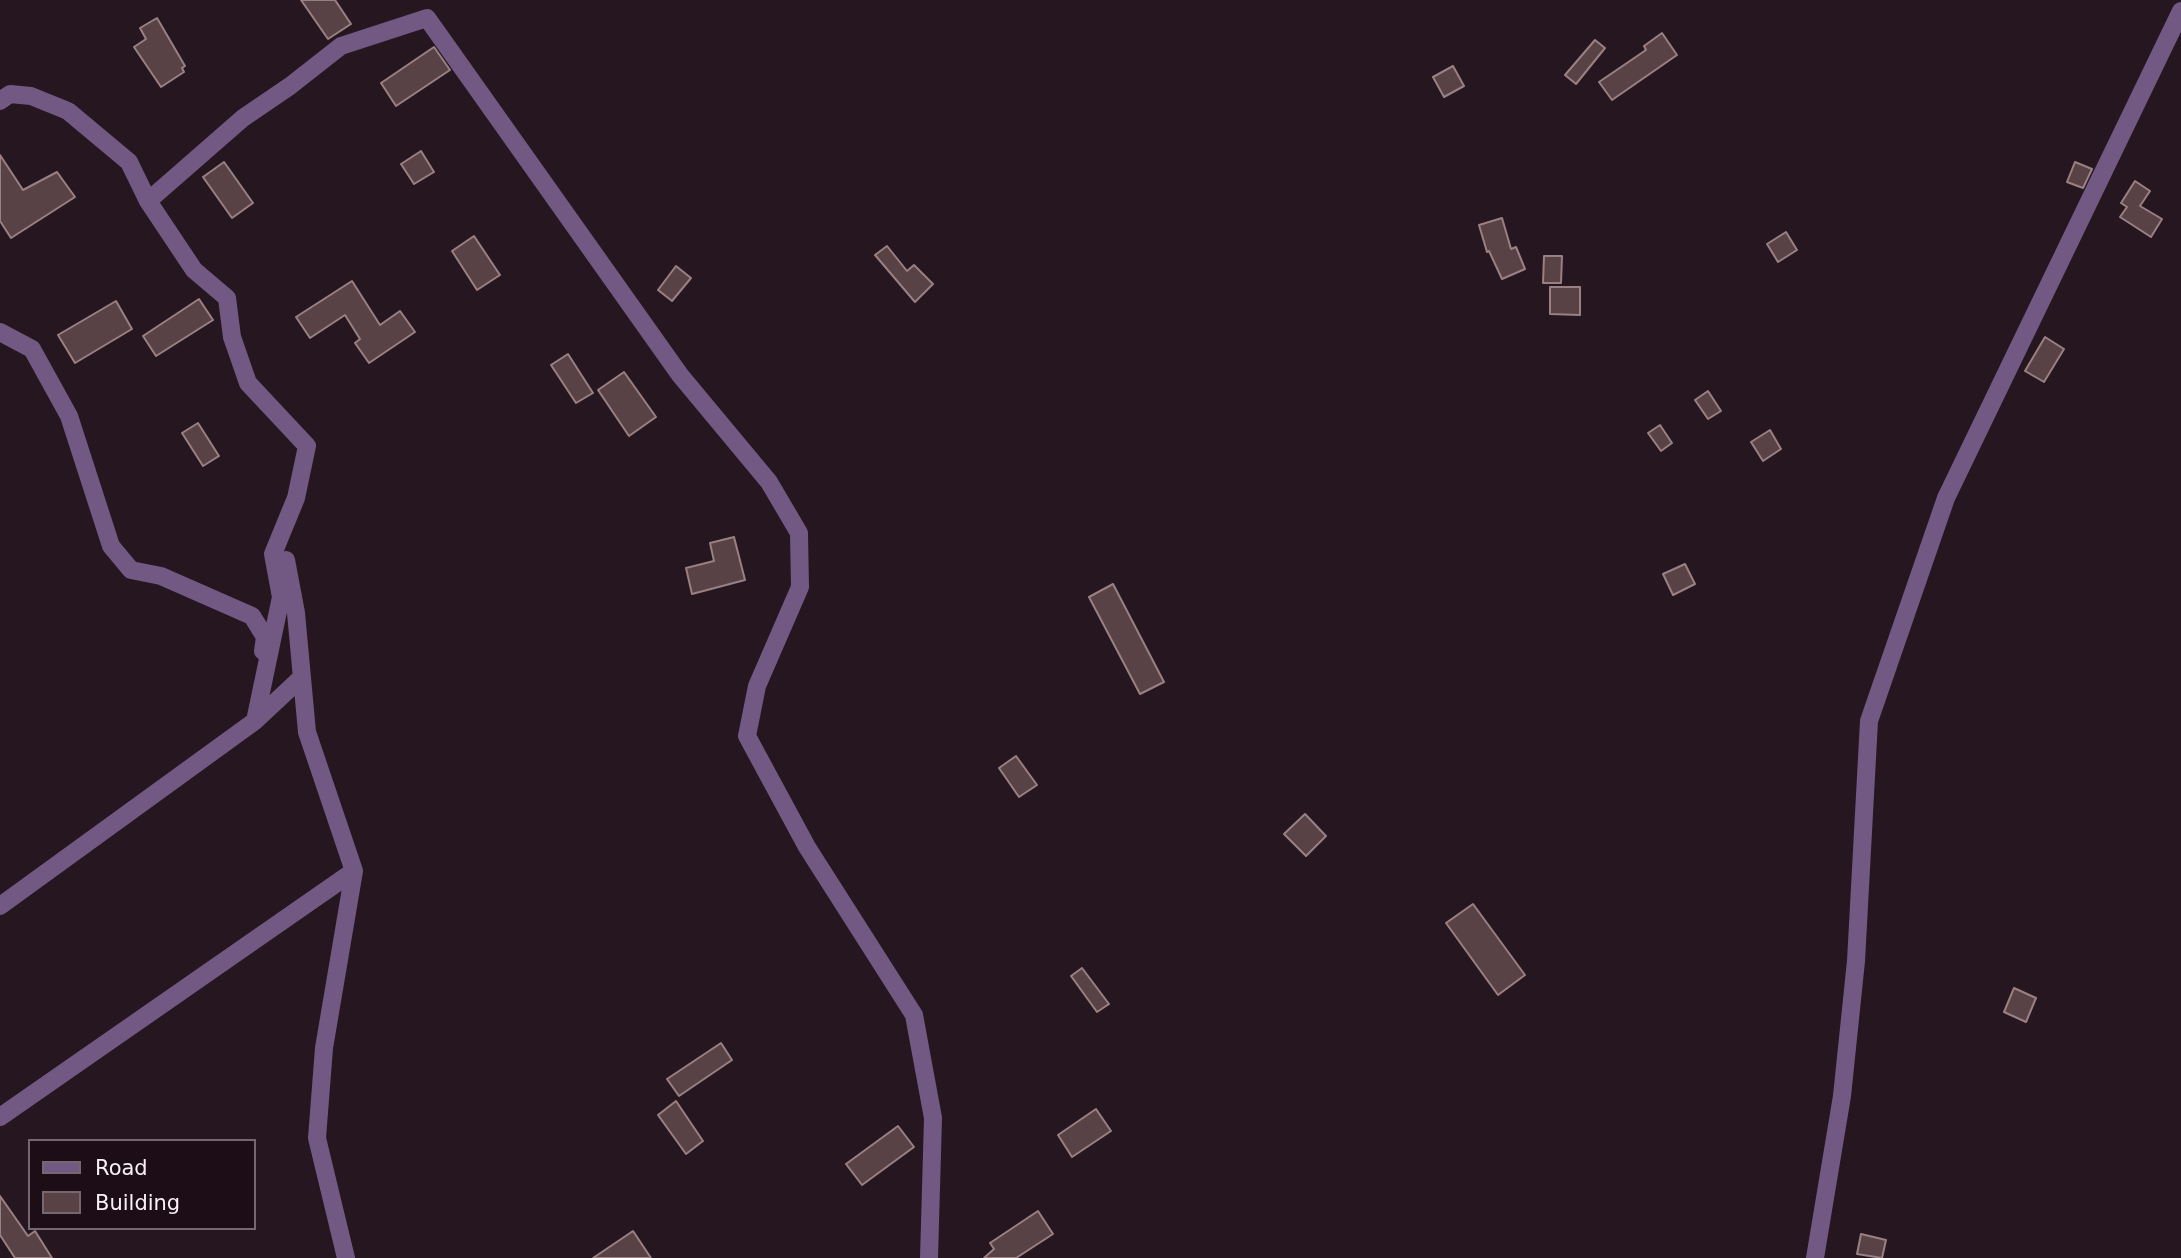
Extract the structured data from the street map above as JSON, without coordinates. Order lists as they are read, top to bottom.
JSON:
{
  "legend": ["Road", "Building"]
}
